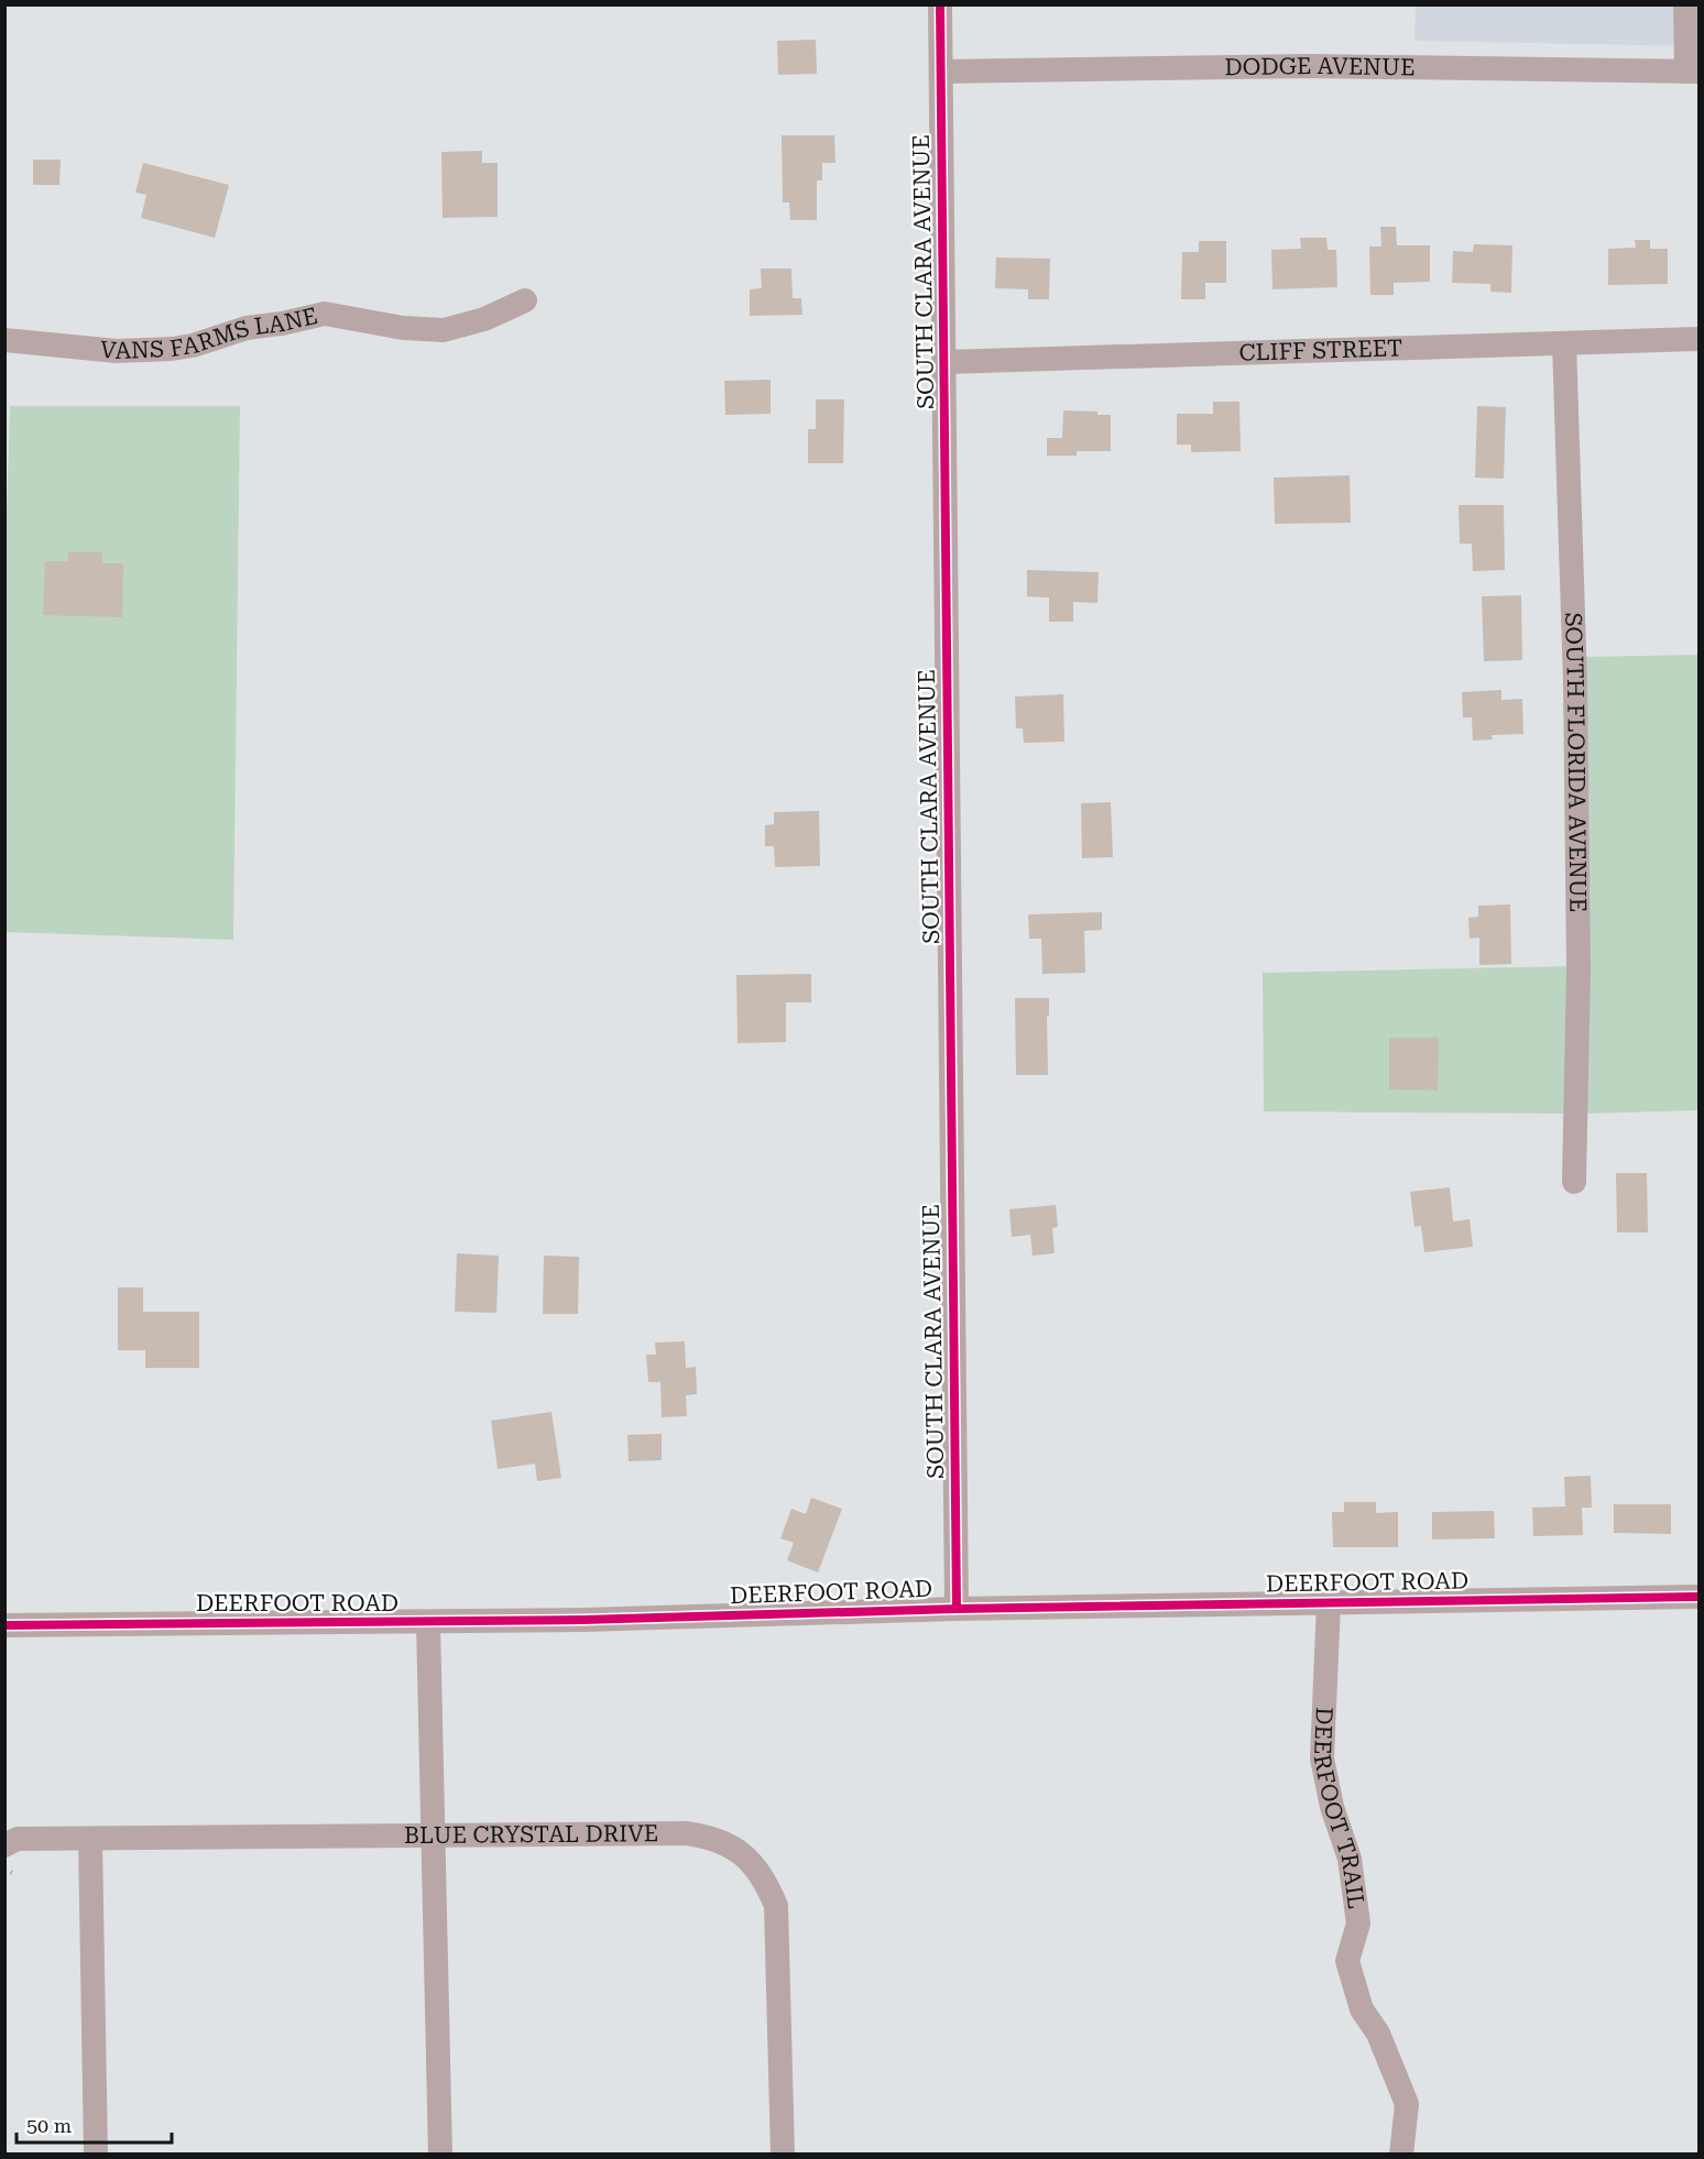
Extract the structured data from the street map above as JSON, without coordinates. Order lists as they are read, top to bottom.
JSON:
{
  "streets": {
    "street": [
      "DODGE AVENUE",
      "SOUTH CLARA AVENUE",
      "VANS FARMS LANE",
      "CLIFF STREET",
      "SOUTH FLORIDA AVENUE",
      "DEERFOOT ROAD",
      "DEERFOOT TRAIL",
      "BLUE CRYSTAL DRIVE"
    ]
  },
  "crossings": [
    ["DODGE AVENUE", "SOUTH CLARA AVENUE"],
    ["SOUTH CLARA AVENUE", "CLIFF STREET"],
    ["SOUTH CLARA AVENUE", "DEERFOOT ROAD"],
    ["CLIFF STREET", "SOUTH FLORIDA AVENUE"],
    ["DEERFOOT ROAD", "DEERFOOT TRAIL"]
  ],
  "scale_bar": "50 m"
}
